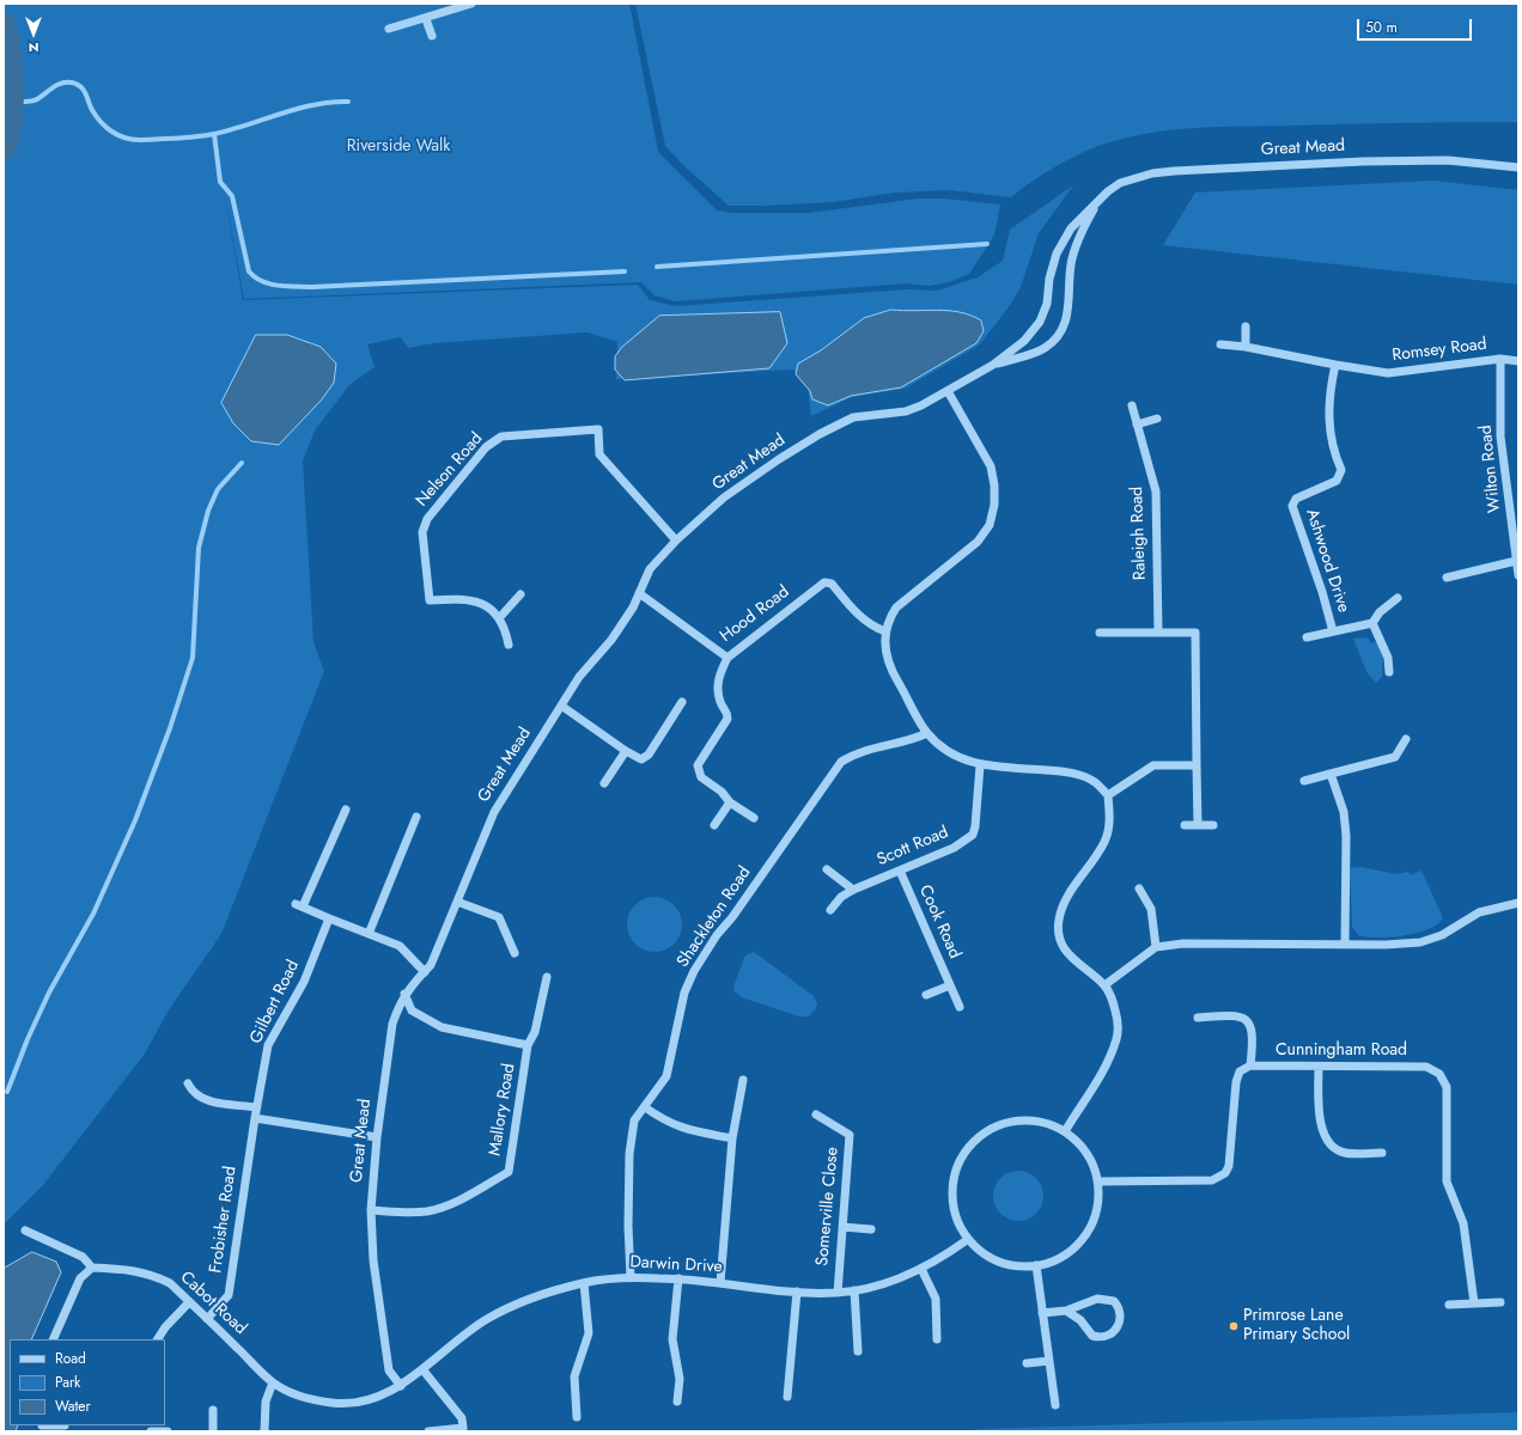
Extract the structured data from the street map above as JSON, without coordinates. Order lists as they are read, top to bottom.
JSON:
{
  "streets": {
    "street": [
      "Great Mead",
      "Romsey Road",
      "Wilton Road",
      "Nelson Road",
      "Raleigh Road",
      "Ashwood Drive",
      "Hood Road",
      "Scott Road",
      "Shackleton Road",
      "Cook Road",
      "Gilbert Road",
      "Cunningham Road",
      "Mallory Road",
      "Somerville Close",
      "Frobisher Road",
      "Darwin Drive",
      "Cabot Road"
    ]
  },
  "crossings": [
    ["Great Mead", "Nelson Road"],
    ["Great Mead", "Hood Road"],
    ["Great Mead", "Mallory Road"],
    ["Great Mead", "Darwin Drive"],
    ["Great Mead", "Cabot Road"],
    ["Romsey Road", "Wilton Road"],
    ["Romsey Road", "Ashwood Drive"],
    ["Scott Road", "Cook Road"],
    ["Shackleton Road", "Darwin Drive"],
    ["Gilbert Road", "Frobisher Road"],
    ["Somerville Close", "Darwin Drive"],
    ["Frobisher Road", "Cabot Road"],
    ["Darwin Drive", "Cabot Road"]
  ],
  "parks": ["Riverside Walk"],
  "places": ["Primrose Lane Primary School"],
  "legend": ["Road", "Park", "Water"],
  "scale_bar": "50 m",
  "north": "bottom"
}
